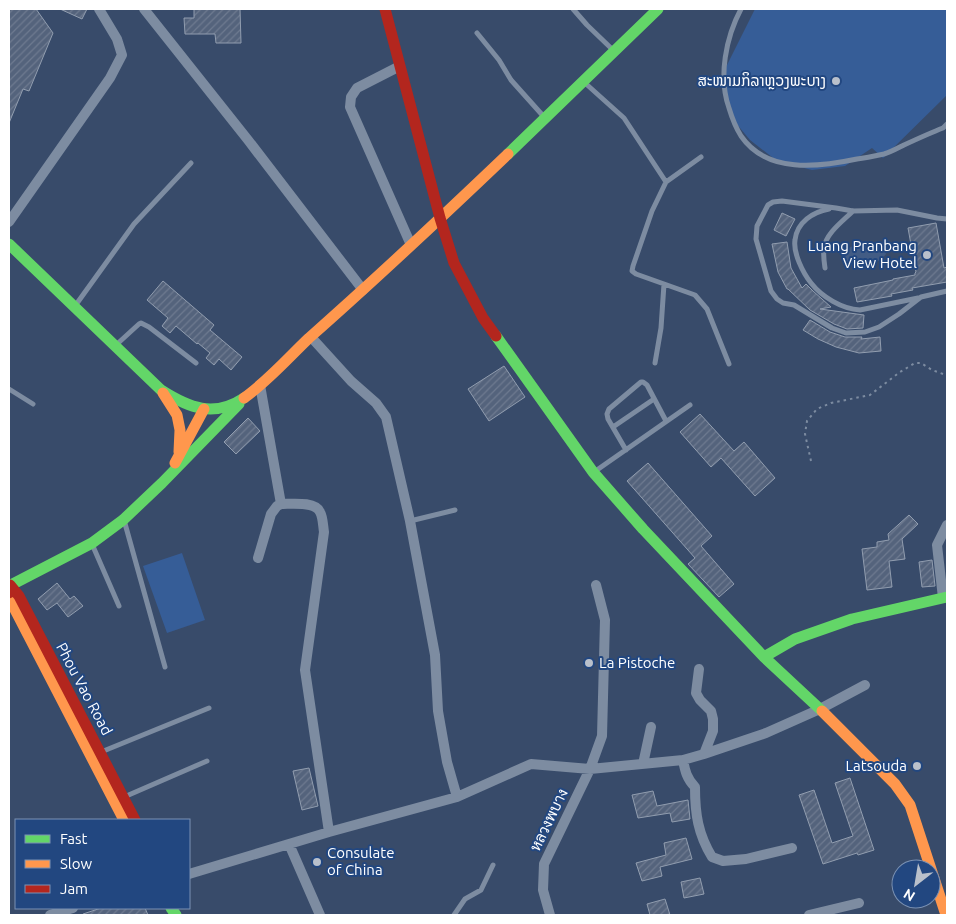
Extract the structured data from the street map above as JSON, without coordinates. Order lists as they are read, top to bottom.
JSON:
{
  "streets": {
    "street": ["Phou Vao Road", "หลวงพบาง"]
  },
  "places": [
    "ສະໜາມກິລາຫຼວງພະບາງ",
    "Luang Pranbang View Hotel",
    "La Pistoche",
    "Latsouda",
    "Consulate of China"
  ],
  "legend": ["Fast", "Slow", "Jam"],
  "north": "bottom left"
}
